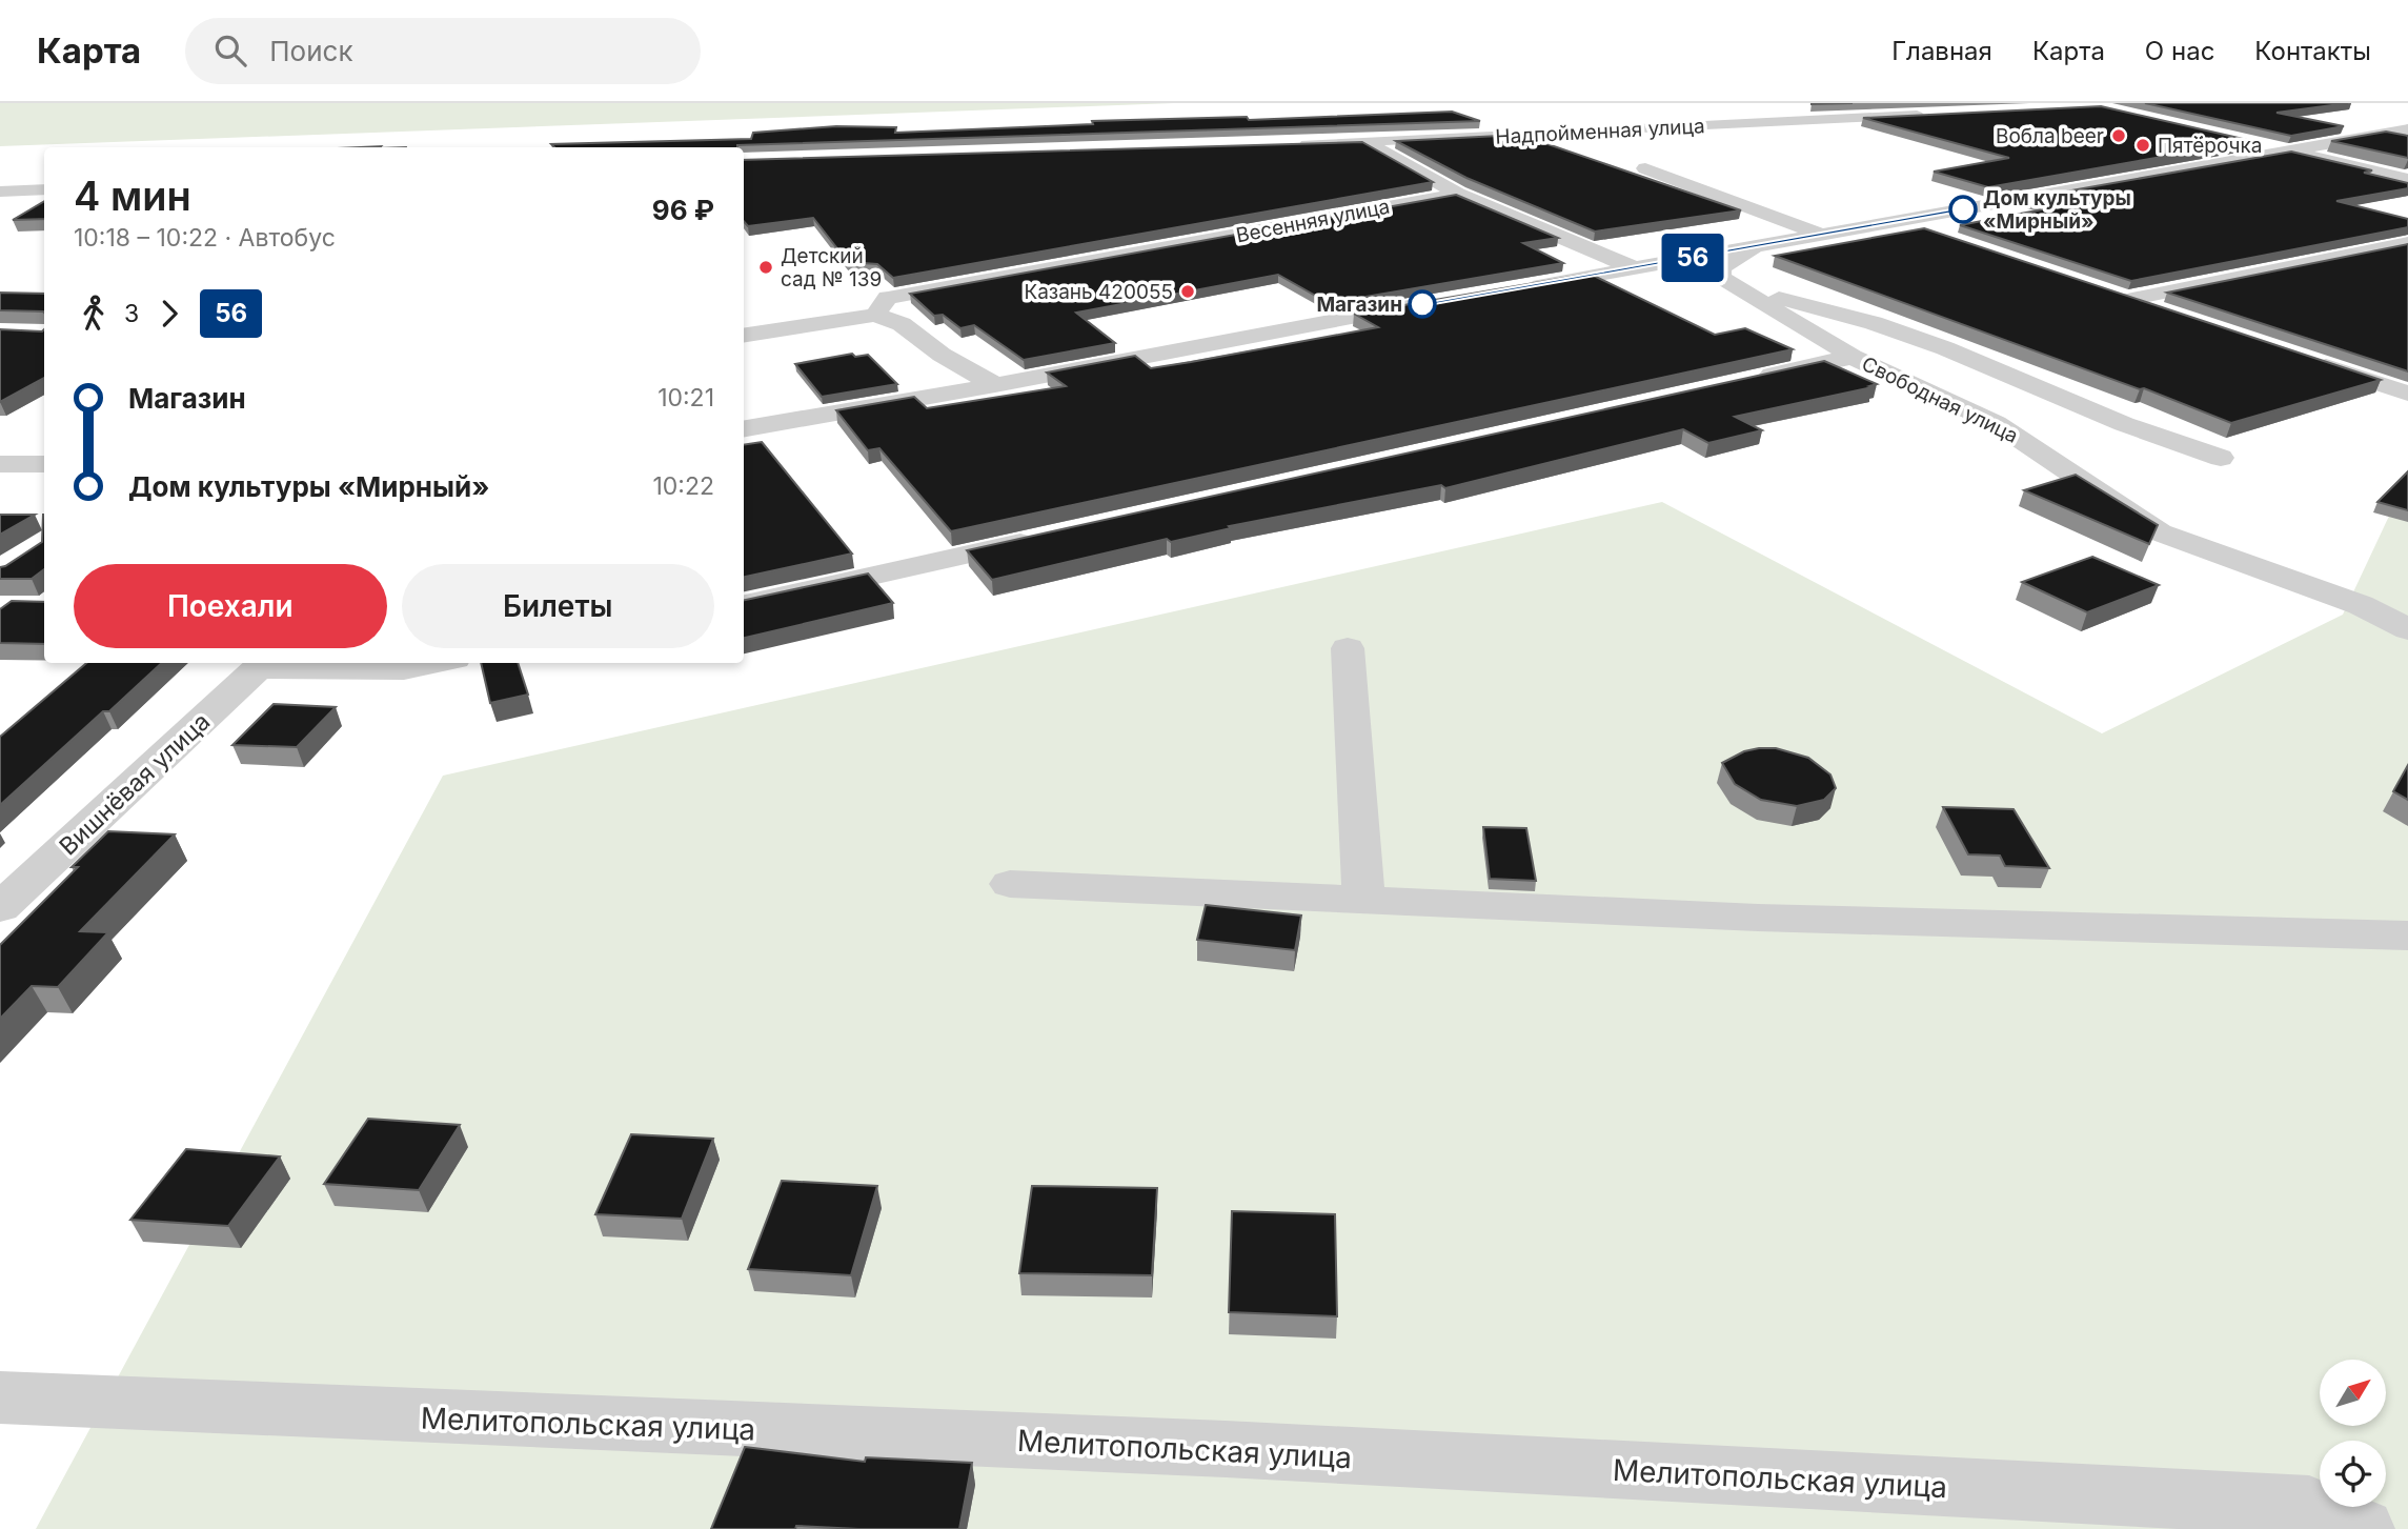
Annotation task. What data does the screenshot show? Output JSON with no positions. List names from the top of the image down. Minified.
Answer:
{"streets":{"street":["Надпойменная улица","Весенняя улица","Свободная улица","Вишнёвая улица","Мелитопольская улица"]},"places":["Вобла beer","Пятёрочка","Дом культуры «Мирный»","Детский сад № 139","Казань 420055","Магазин"],"lines":["bus line 56"],"north":"top right","page":{"header":"Карта","search":"Поиск","nav":["Главная","Карта","О нас","Контакты"],"on_map":"56","heading":["4 мин","10:18 – 10:22 · Автобус","96 ₽"],"legs":["3","56"],"list":[{"name":"Магазин","value":"10:21"},{"name":"Дом культуры «Мирный»","value":"10:22"}],"buttons":["Поехали","Билеты"]}}
